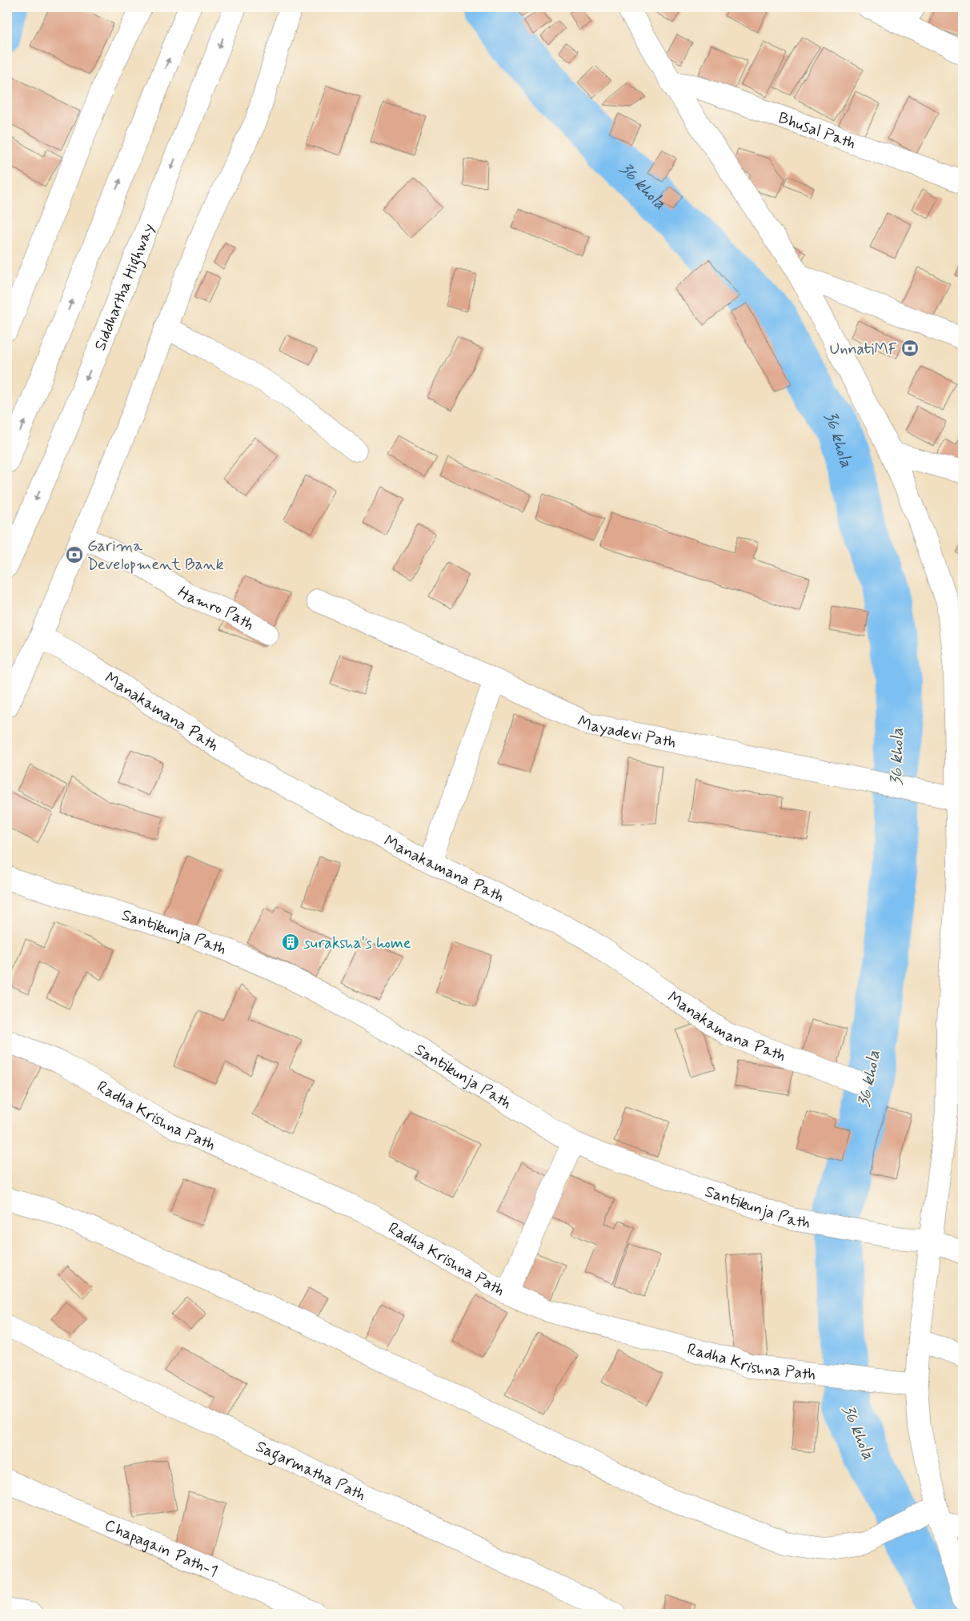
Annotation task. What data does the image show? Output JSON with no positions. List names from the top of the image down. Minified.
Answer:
{"streets":{"main road":["Bhusal Path","Siddhartha Highway","Hamro Path","Manakamana Path","Mayadevi Path","Santikunja Path","Radha Krishna Path","Sagarmatha Path","Chapagain Path-1"]},"water":["36 khola"],"places":{"bank":["UnnatiMF","Garima Development Bank"],"building":["suraksha's home"]}}
